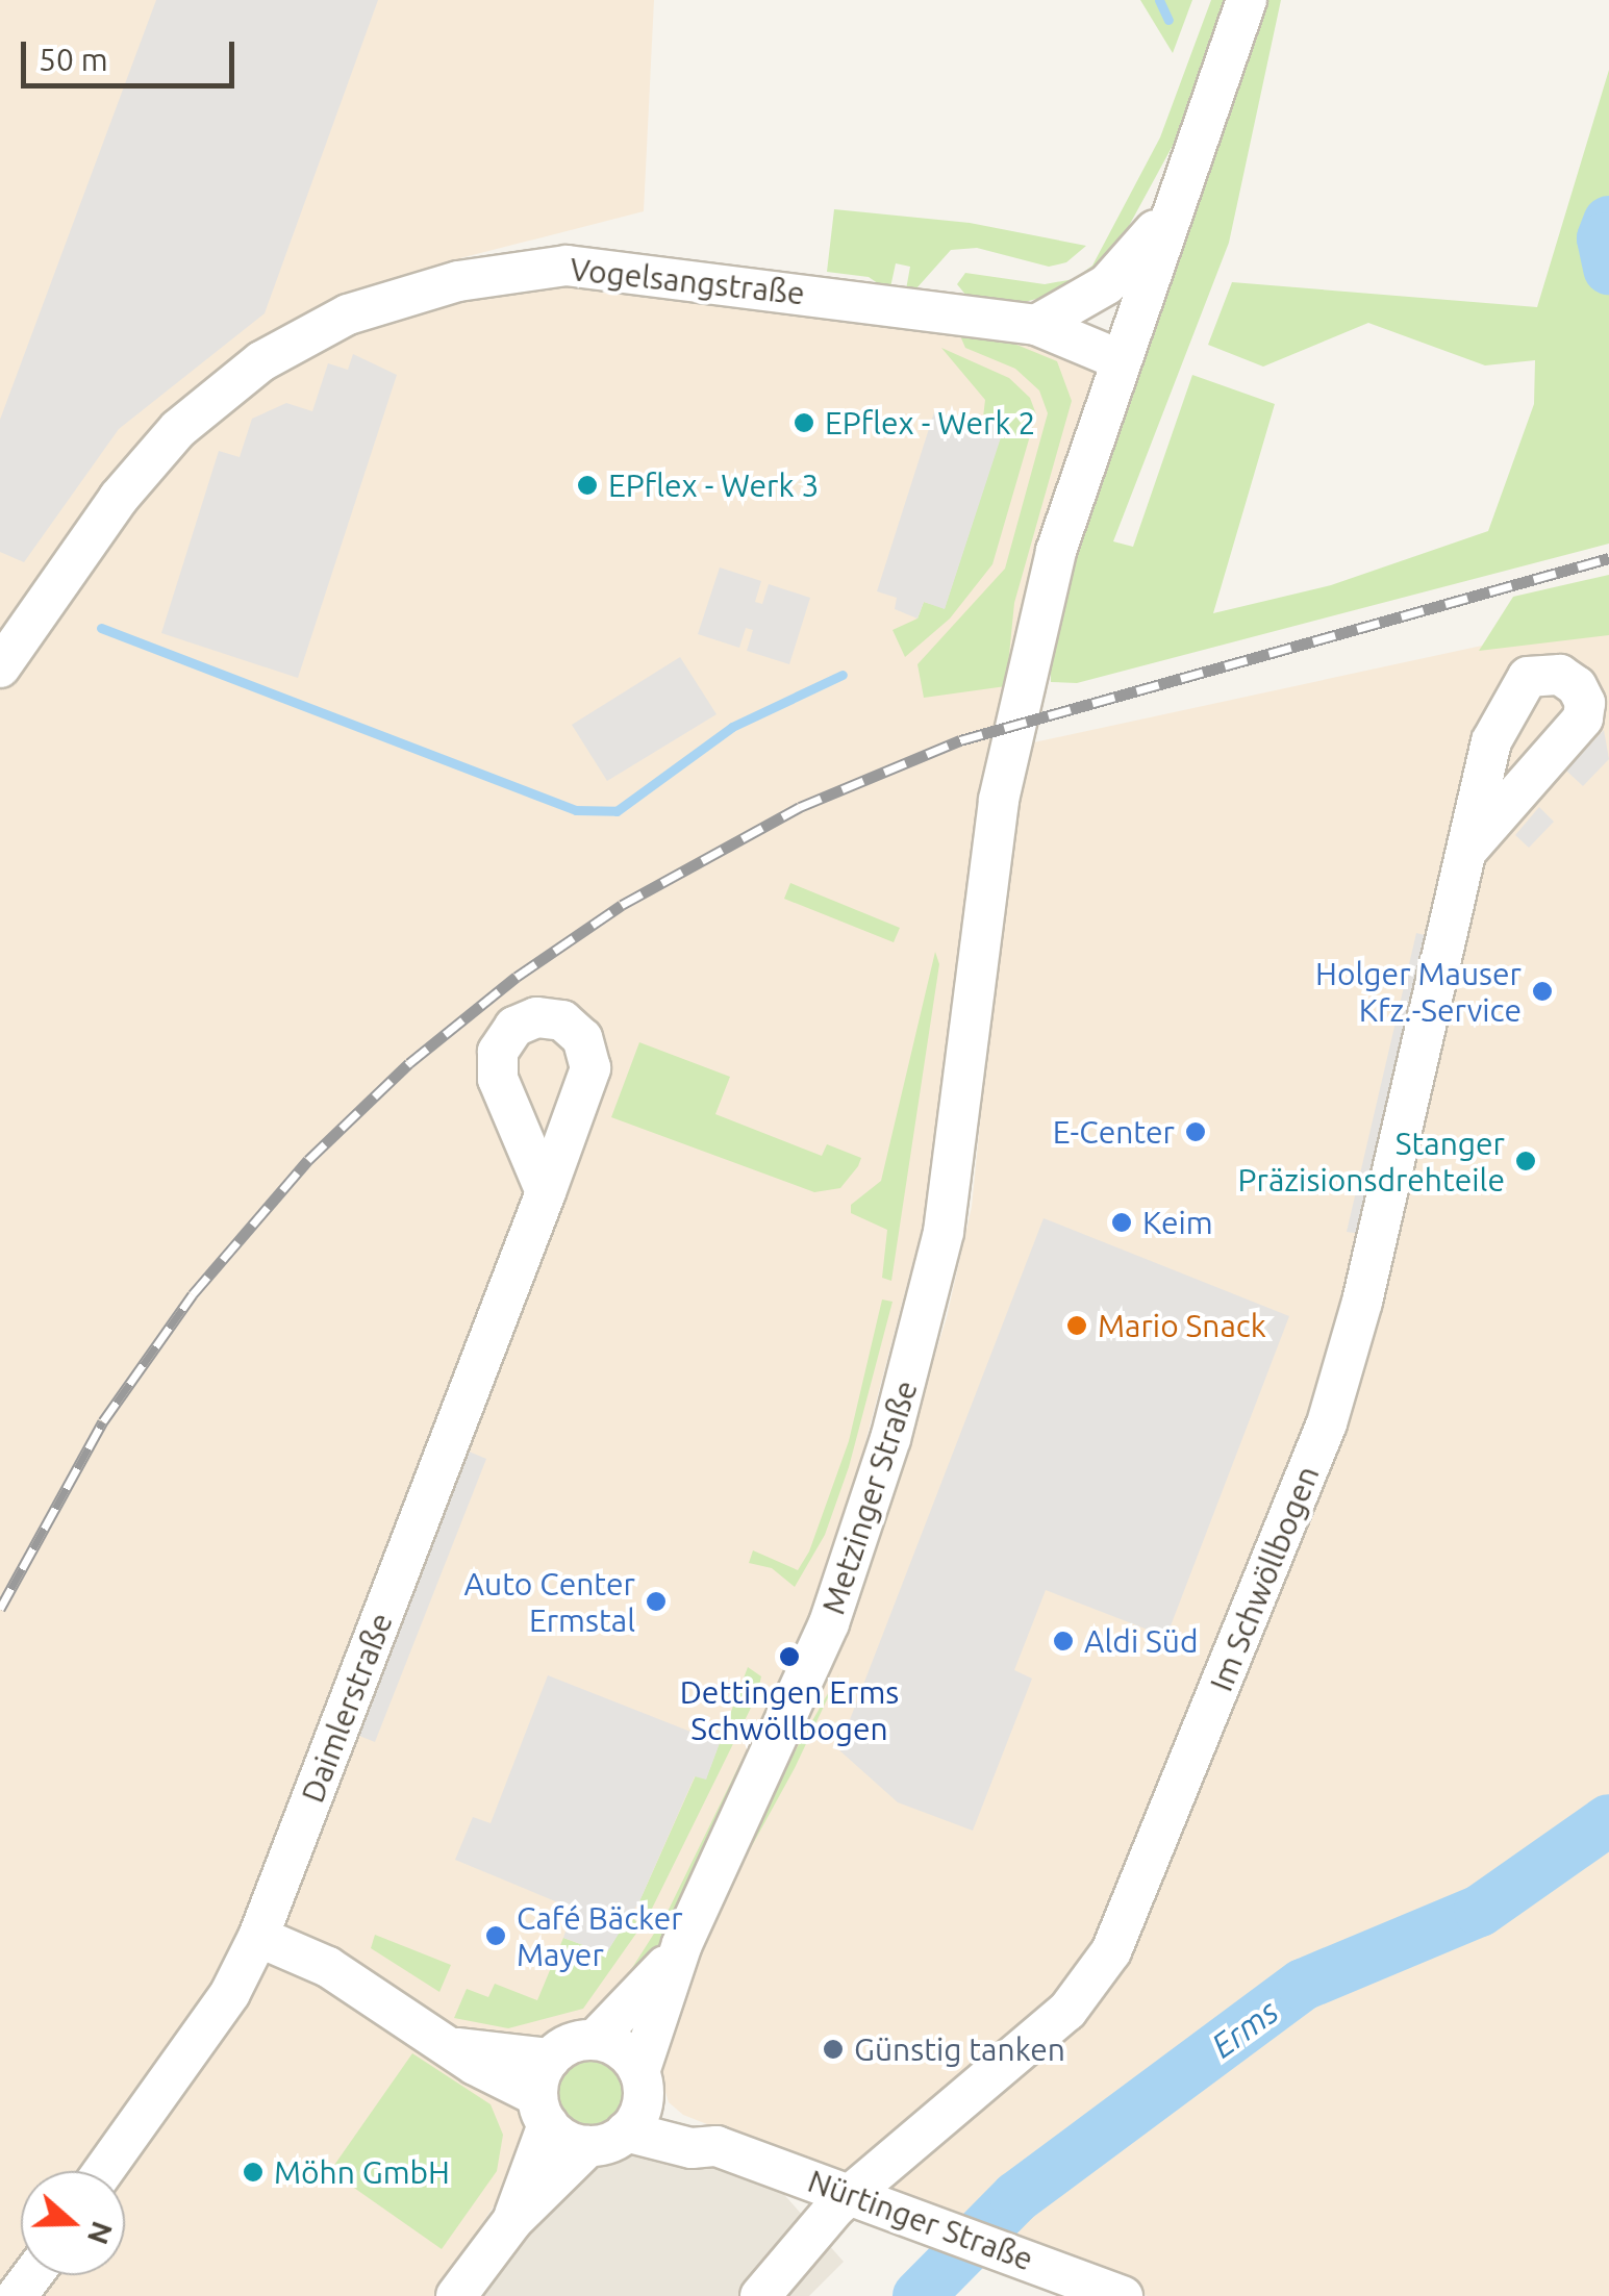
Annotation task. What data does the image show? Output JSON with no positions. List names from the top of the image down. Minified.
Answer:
{"streets":{"street":["Vogelsangstraße","Metzinger Straße","Im Schwöllbogen","Daimlerstraße","Nürtinger Straße"]},"crossings":[["Vogelsangstraße","Metzinger Straße"],["Metzinger Straße","Nürtinger Straße"],["Im Schwöllbogen","Nürtinger Straße"]],"water":["Erms"],"places":["EPflex - Werk 2","EPflex - Werk 3","Holger Mauser Kfz.-Service","E-Center","Stanger Präzisionsdrehteile","Keim","Mario Snack","Auto Center Ermstal","Aldi Süd","Dettingen Erms Schwöllbogen","Café Bäcker Mayer","Günstig tanken","Möhn GmbH"],"scale_bar":"50 m","north":"right"}
